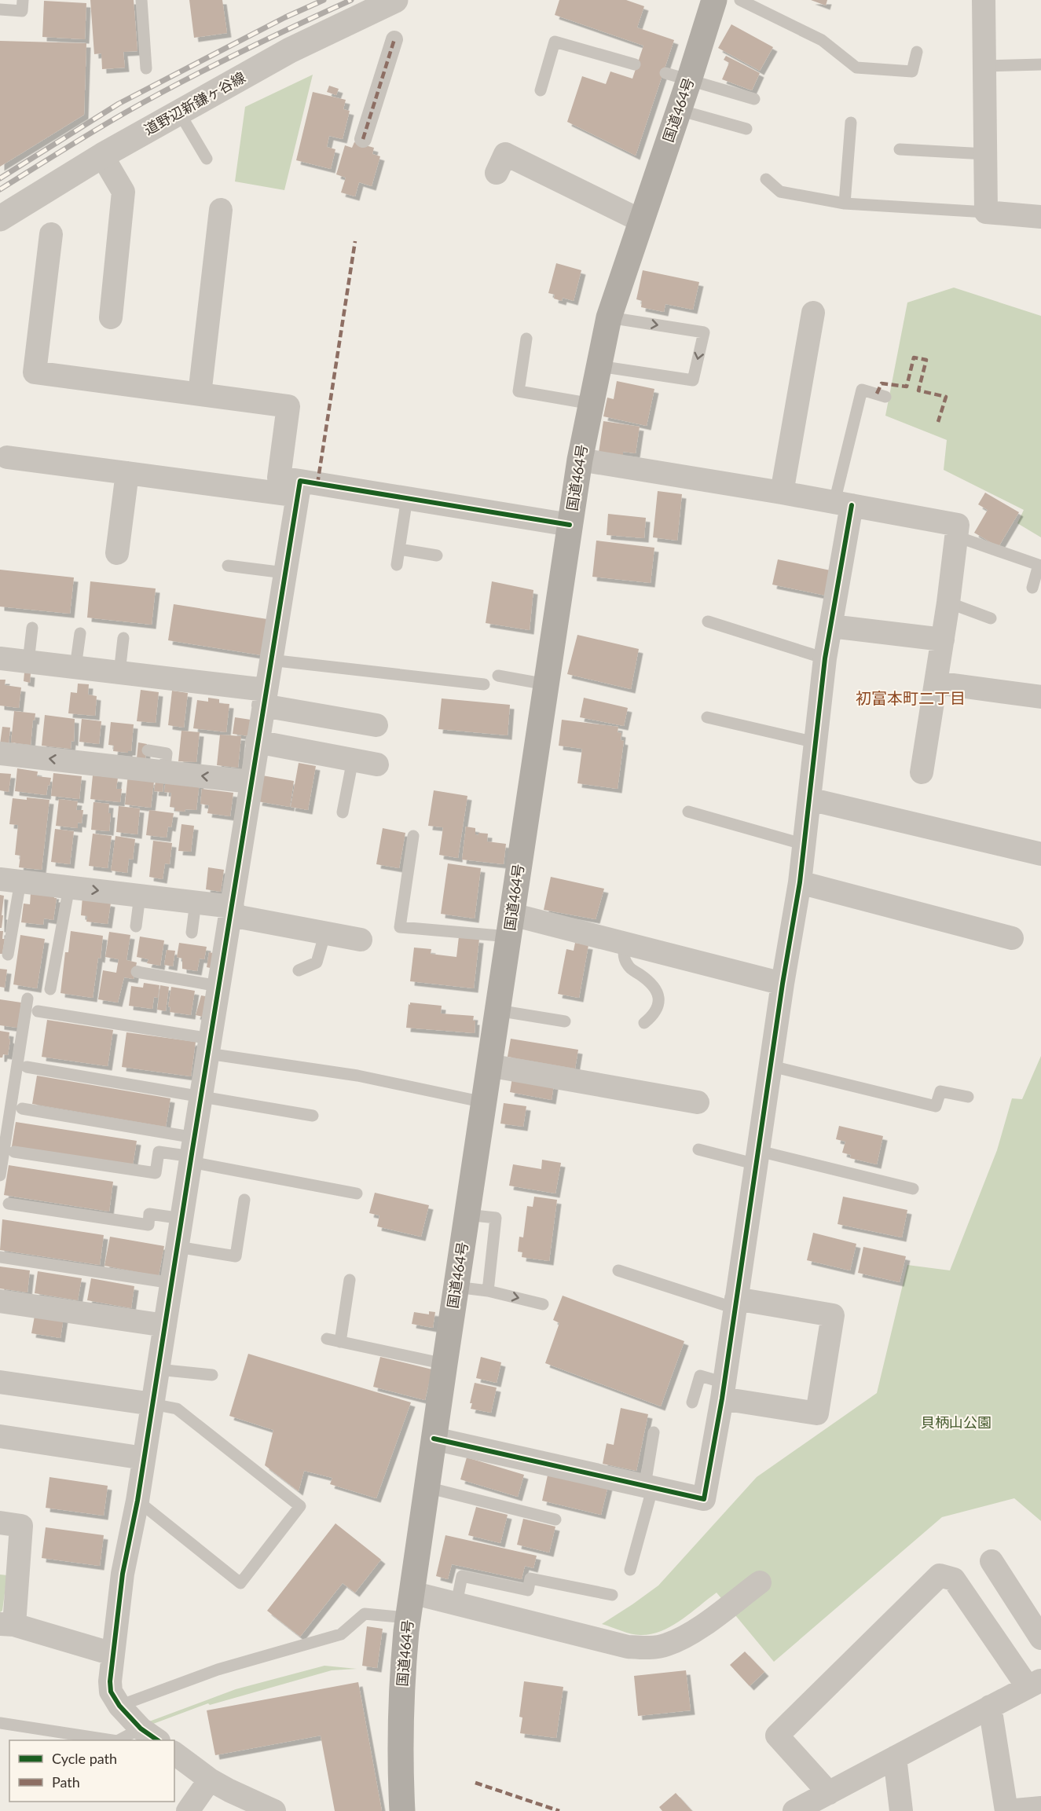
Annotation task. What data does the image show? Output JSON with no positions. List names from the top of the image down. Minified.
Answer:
{"streets":{"highway":["国道464号"],"street":["道野辺新鎌ヶ谷線"]},"districts":["初富本町二丁目"],"parks":["貝柄山公園"],"legend":["Cycle path","Path"]}
